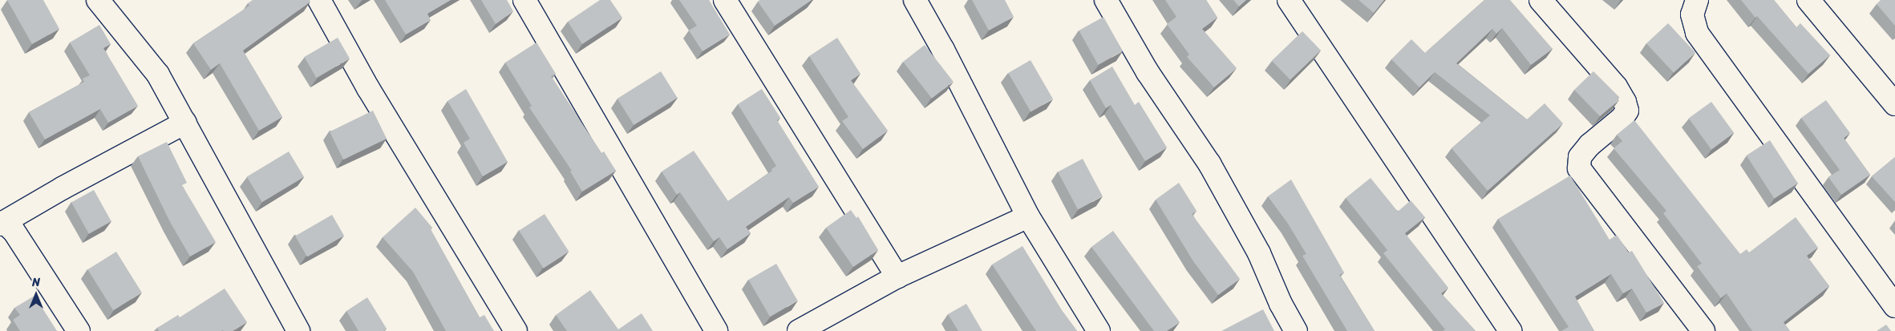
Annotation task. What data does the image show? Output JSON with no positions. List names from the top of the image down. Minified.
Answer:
{"north":"top"}
